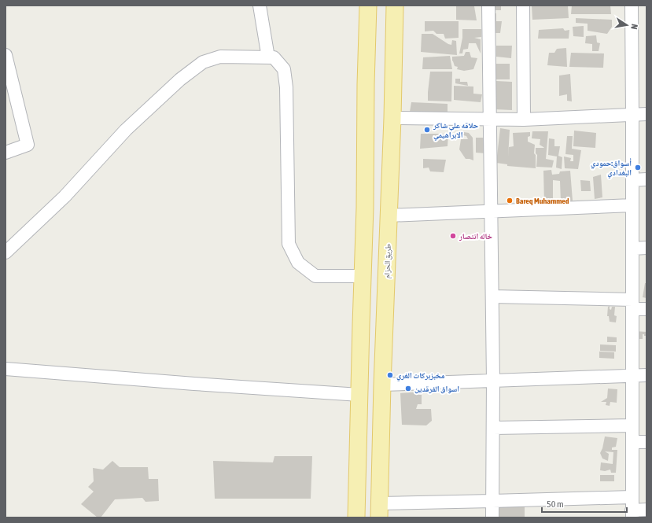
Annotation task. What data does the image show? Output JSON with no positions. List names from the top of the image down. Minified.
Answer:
{"streets":{"main road":["طريق الحزام"]},"places":["حلاقه علي شاكر الابراهيمي","أسواق:حمودي البغدادي","Bareq Muhammed","خاله انتصار","مخبزبركات الغري","اسواق الفرقدين"],"scale_bar":"50 m","north":"right"}
